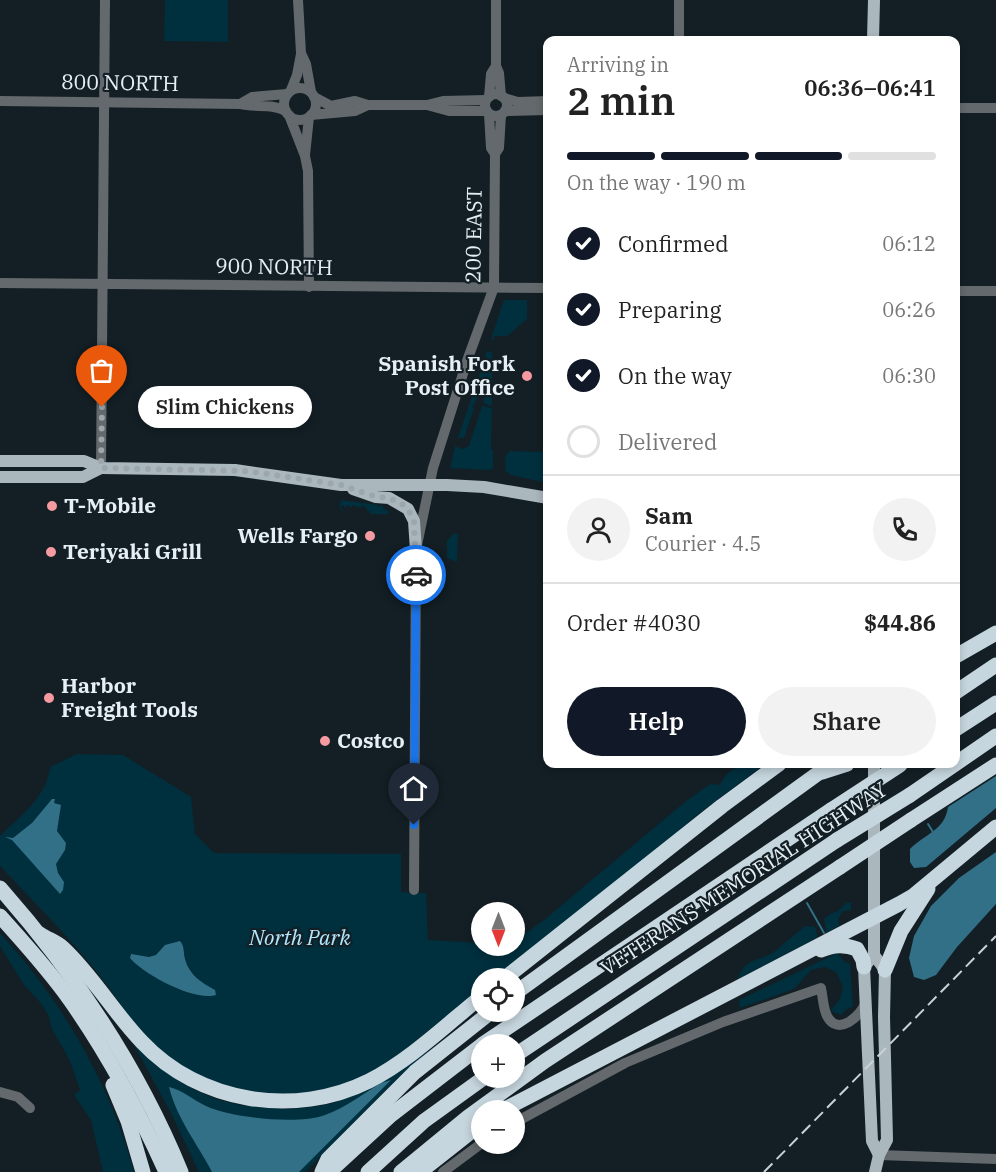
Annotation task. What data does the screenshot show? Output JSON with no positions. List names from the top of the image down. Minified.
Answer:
{"streets":{"highway":["VETERANS MEMORIAL HIGHWAY"],"street":["800 NORTH","200 EAST","900 NORTH"]},"crossings":[["200 EAST","900 NORTH"]],"parks":["North Park"],"places":["Spanish Fork Post Office","Slim Chickens","T-Mobile","Wells Fargo","Teriyaki Grill","Harbor Freight Tools","Costco"],"north":"bottom","page":{"heading":["2 min","Arriving in","06:36–06:41"],"panel":["Sam","Courier · 4.5","Order #4030","$44.86"],"bar":"On the way · 190 m","list":[["Confirmed","06:12"],["Preparing","06:26"],["On the way","06:30"],"Delivered"],"bubble":"Slim Chickens","buttons":["Help","Share"],"map_buttons":["+","−"]}}
